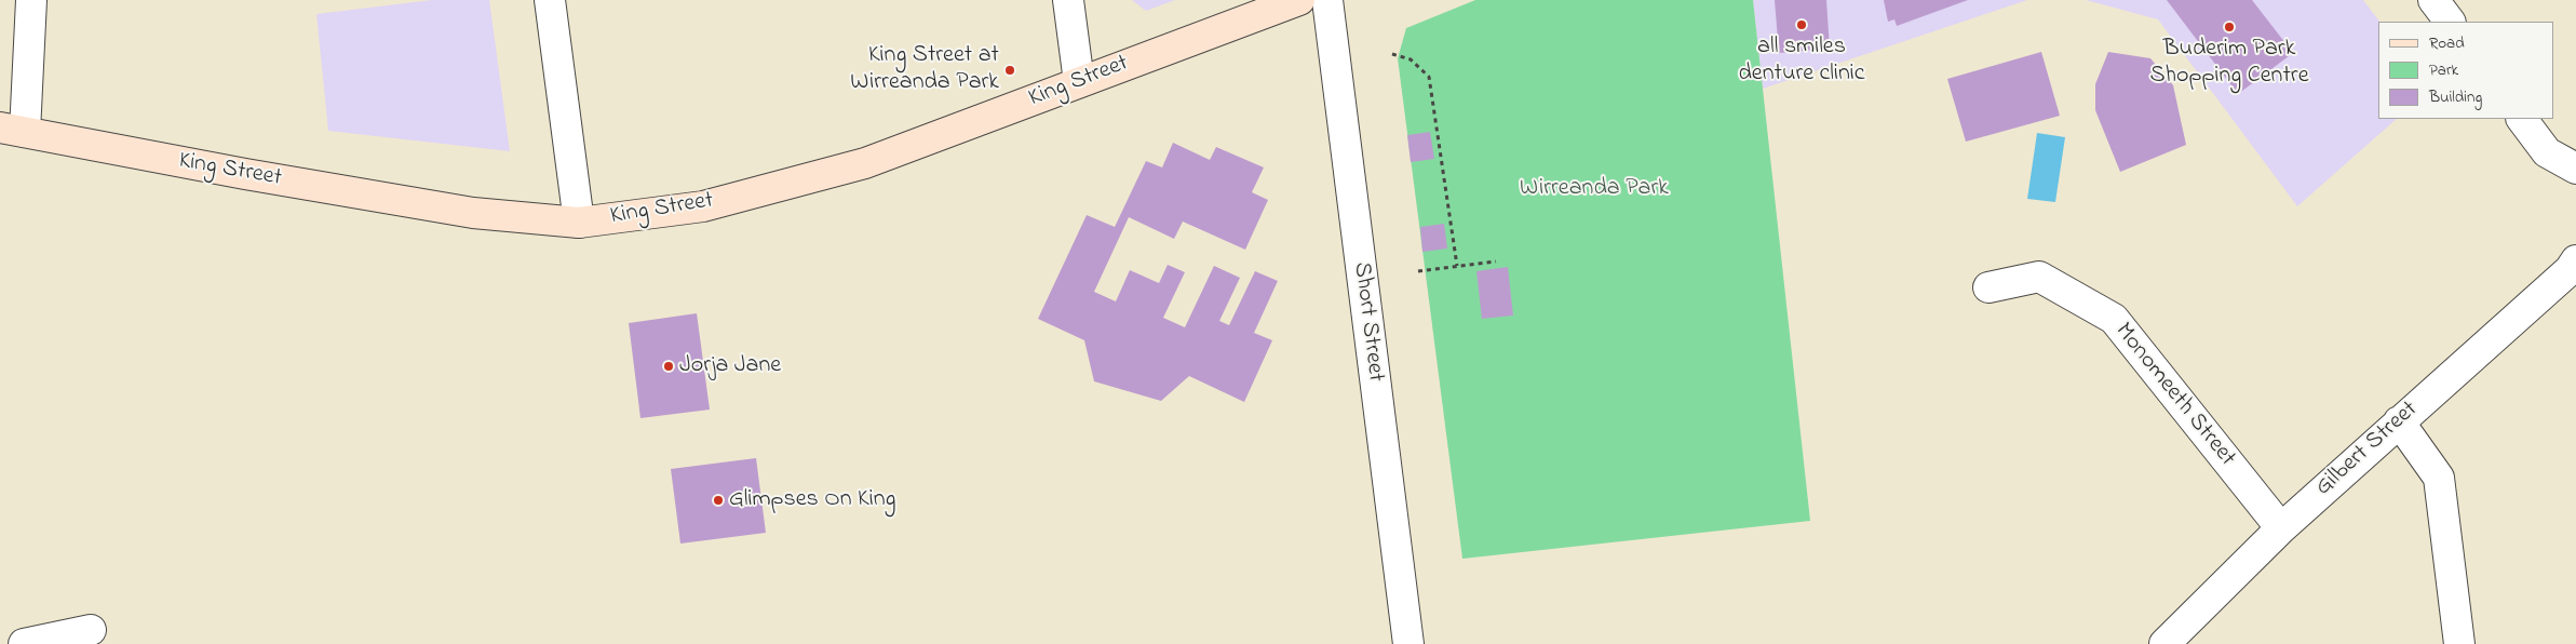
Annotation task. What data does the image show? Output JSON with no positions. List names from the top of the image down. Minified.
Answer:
{"streets":{"main road":["King Street"],"street":["Short Street","Monomeeth Street","Gilbert Street"]},"crossings":[["Monomeeth Street","Gilbert Street"]],"parks":["Wirreanda Park"],"places":["all smiles denture clinic","Buderim Park Shopping Centre","King Street at Wirreanda Park","Jorja Jane","Glimpses On King"],"legend":["Road","Park","Building"]}
